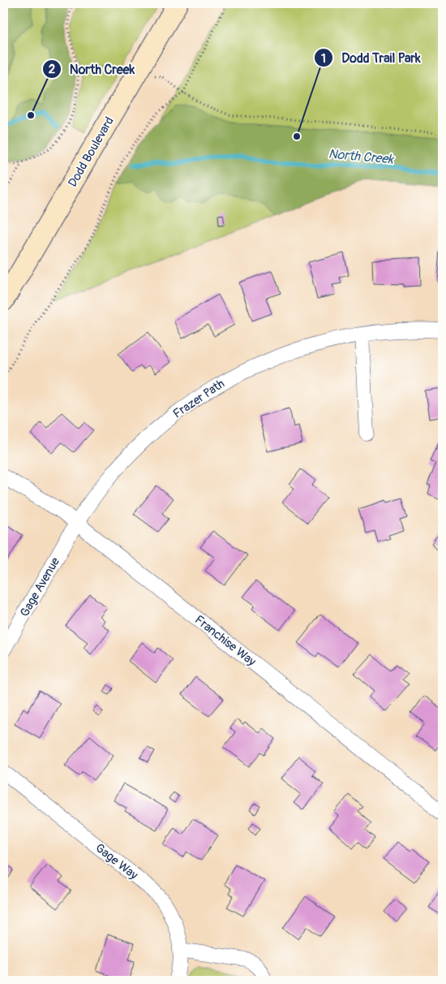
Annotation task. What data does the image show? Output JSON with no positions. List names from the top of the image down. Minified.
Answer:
{"streets":{"street":["Dodd Boulevard","Frazer Path","Gage Avenue","Franchise Way","Gage Way"]},"crossings":[["Frazer Path","Gage Avenue"],["Frazer Path","Franchise Way"],["Gage Avenue","Franchise Way"]],"water":["North Creek"],"places":["North Creek","Dodd Trail Park"]}
